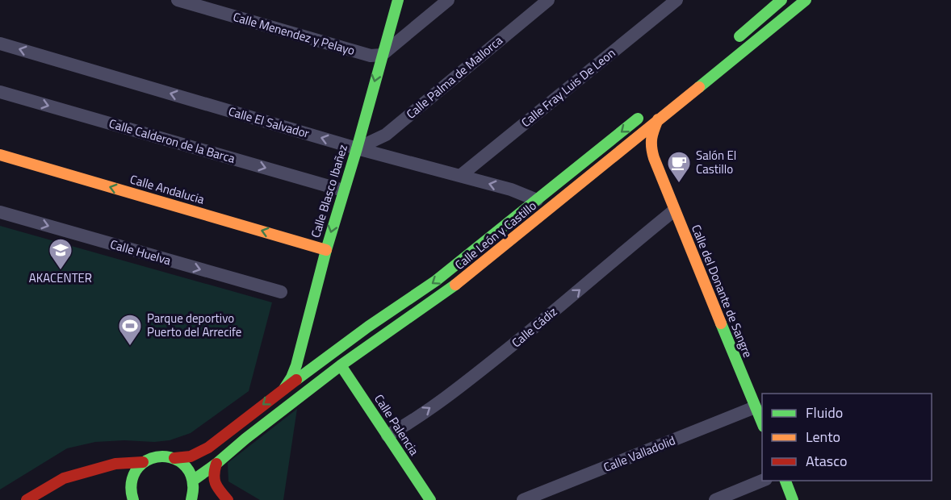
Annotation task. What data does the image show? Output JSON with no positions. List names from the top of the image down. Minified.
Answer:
{"streets":{"main road":["Calle Andalucia","Calle Blasco Ibañez","Calle León y Castillo","Calle del Donante de Sangre","Calle Palencia"],"street":["Calle Menendez y Pelayo","Calle Palma de Mallorca","Calle Fray Luis De Leon","Calle El Salvador","Calle Calderon de la Barca","Calle Huelva","Calle Cádiz","Calle Valladolid"]},"crossings":[["Calle Menendez y Pelayo","Calle Blasco Ibañez"],["Calle Palma de Mallorca","Calle El Salvador"],["Calle Palma de Mallorca","Calle Blasco Ibañez"],["Calle Fray Luis De Leon","Calle El Salvador"],["Calle El Salvador","Calle Blasco Ibañez"],["Calle El Salvador","Calle León y Castillo"],["Calle Calderon de la Barca","Calle Blasco Ibañez"],["Calle Andalucia","Calle Blasco Ibañez"],["Calle Blasco Ibañez","Calle León y Castillo"],["Calle León y Castillo","Calle del Donante de Sangre"],["Calle León y Castillo","Calle Palencia"],["Calle del Donante de Sangre","Calle Cádiz"],["Calle del Donante de Sangre","Calle Valladolid"],["Calle Cádiz","Calle Palencia"]],"one_way":["Calle El Salvador","Calle Calderon de la Barca","Calle Andalucia","Calle Blasco Ibañez","Calle Huelva","Calle Cádiz"],"places":{"cafe":["Salón El Castillo"],"school or university":["AKACENTER"],"sports":["Parque deportivo Puerto del Arrecife"]},"legend":["Fluido","Lento","Atasco"]}
